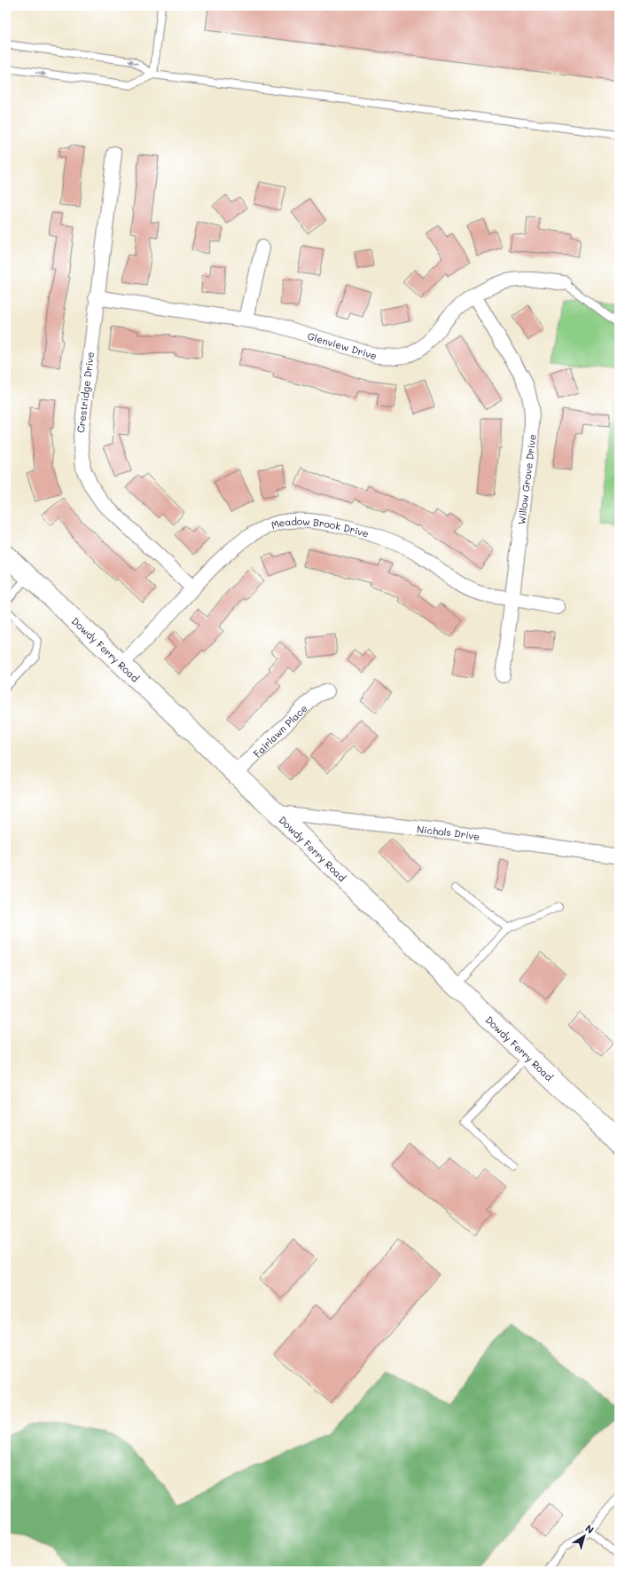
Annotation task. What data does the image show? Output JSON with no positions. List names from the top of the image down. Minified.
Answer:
{"streets":{"street":["Glenview Drive","Crestridge Drive","Willow Grove Drive","Meadow Brook Drive","Dowdy Ferry Road","Fairlawn Place","Nichols Drive"]},"crossings":[["Glenview Drive","Crestridge Drive"],["Glenview Drive","Willow Grove Drive"],["Crestridge Drive","Meadow Brook Drive"],["Willow Grove Drive","Meadow Brook Drive"],["Meadow Brook Drive","Dowdy Ferry Road"],["Dowdy Ferry Road","Fairlawn Place"],["Dowdy Ferry Road","Nichols Drive"]],"north":"top right"}
